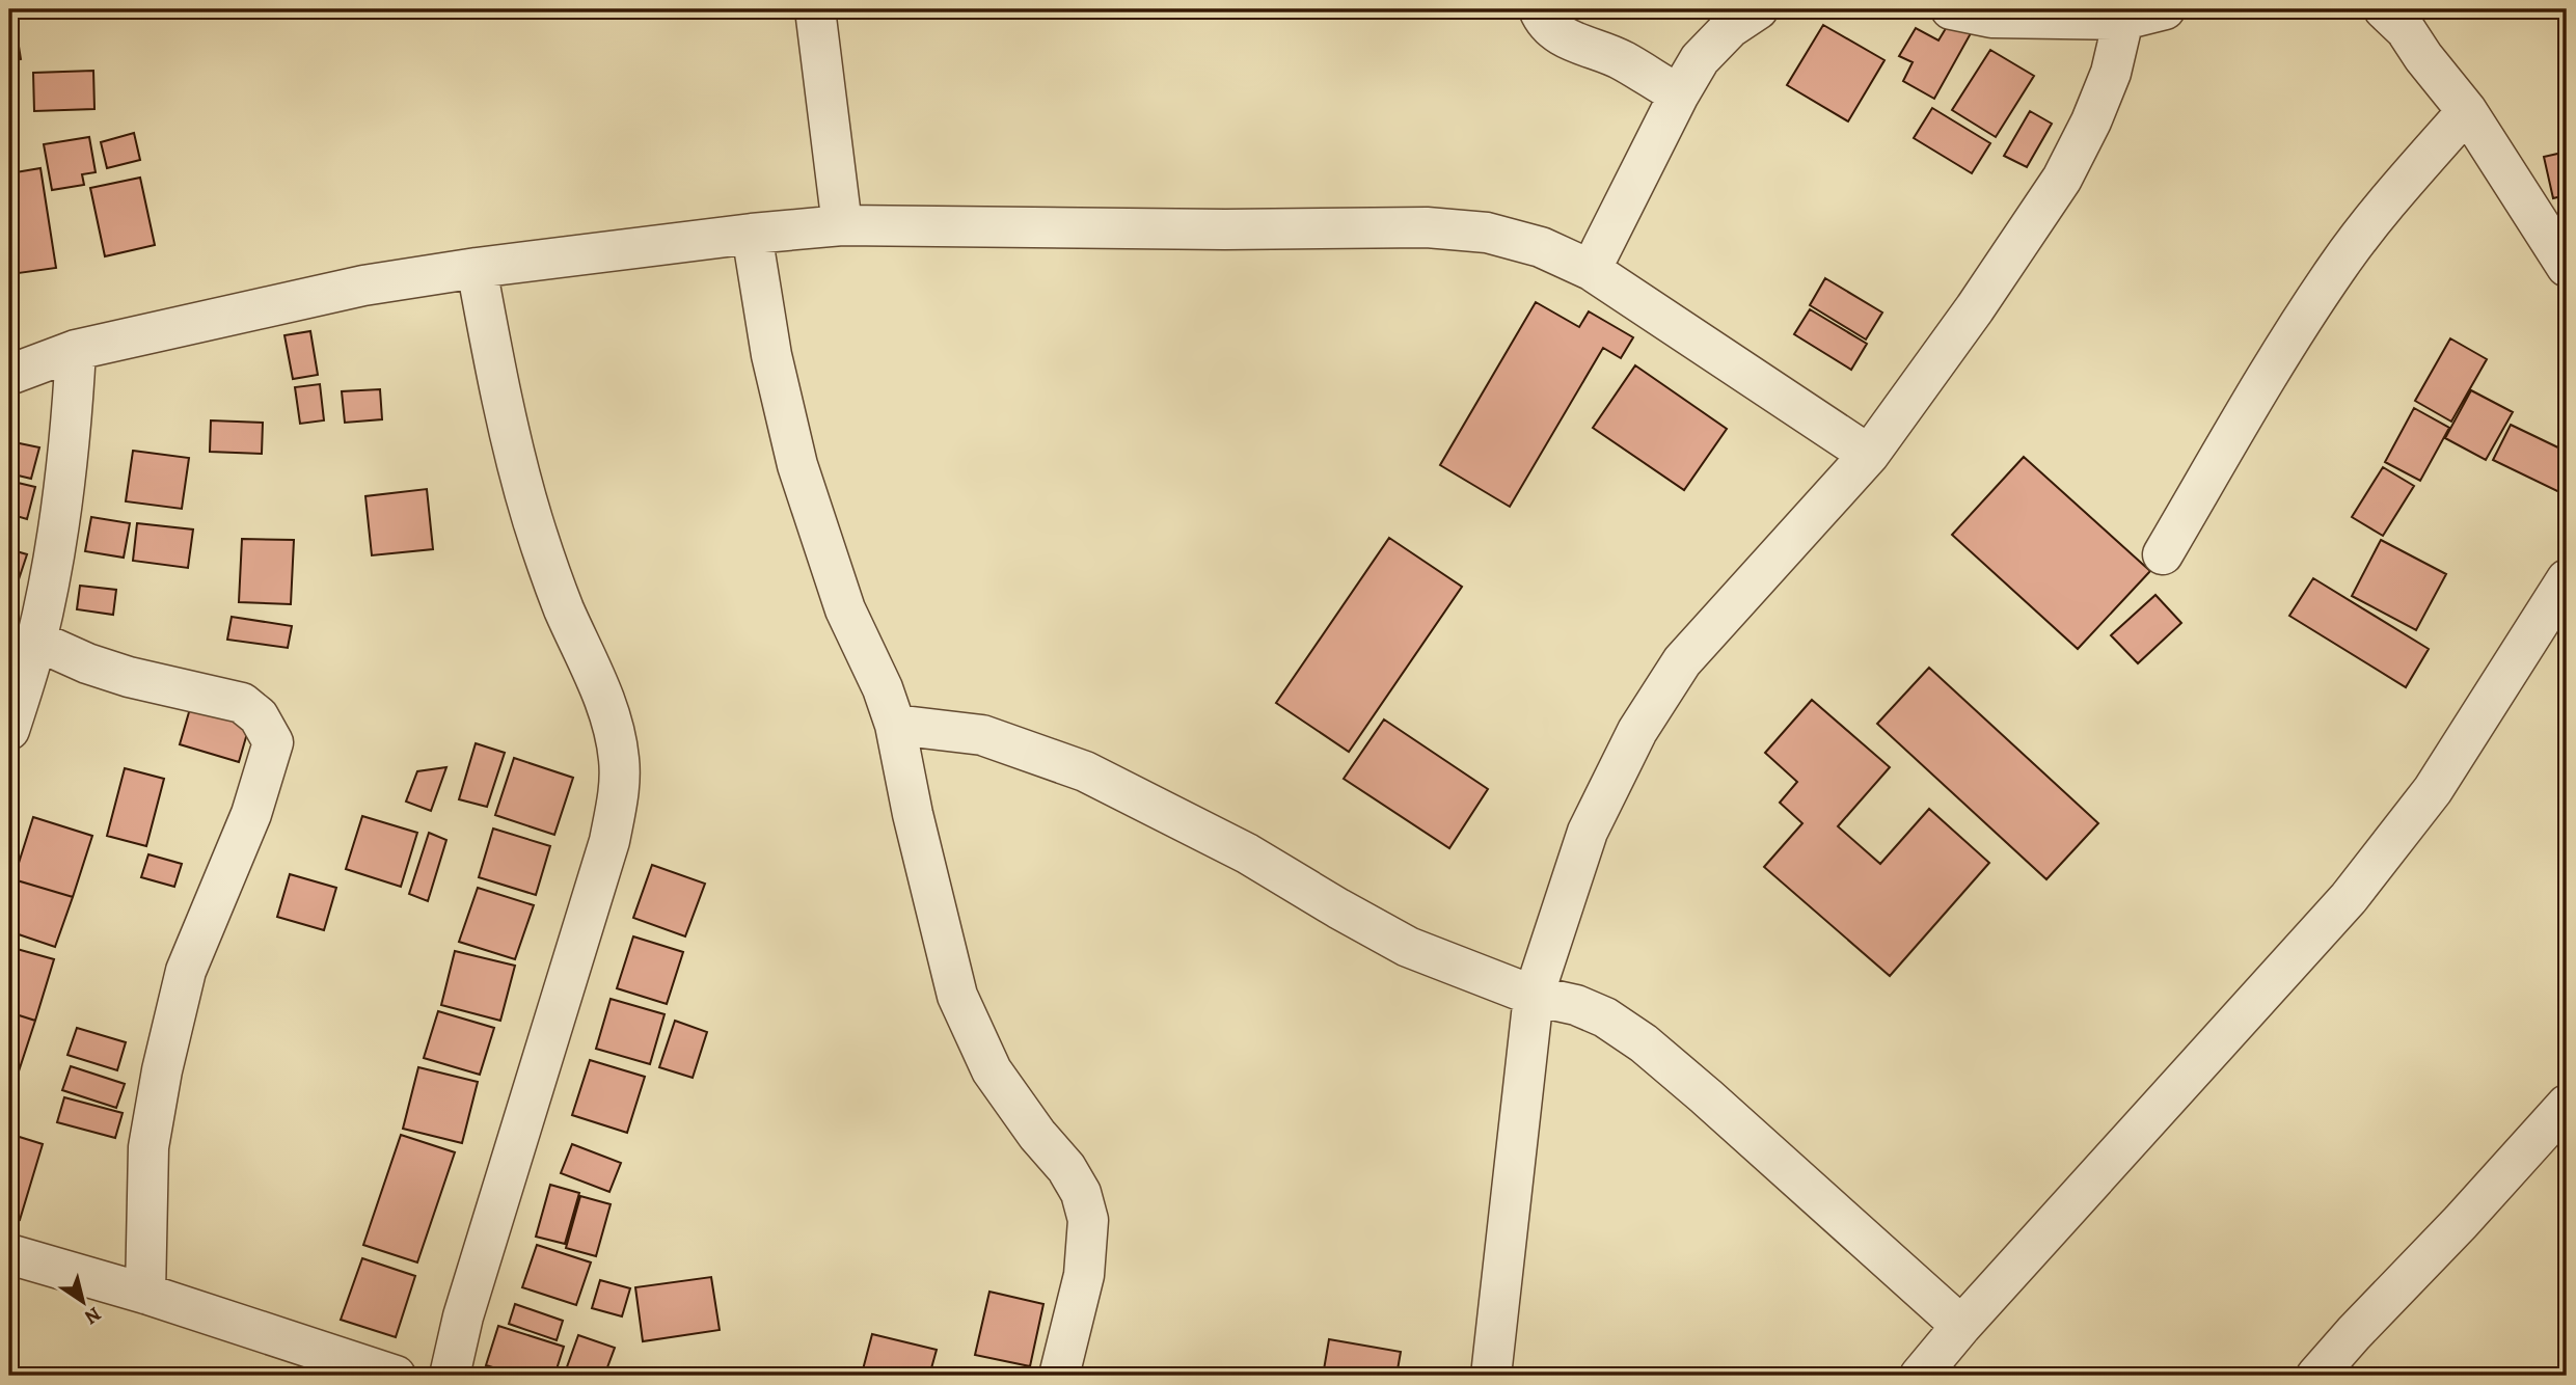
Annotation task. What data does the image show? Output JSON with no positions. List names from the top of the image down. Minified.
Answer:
{"north":"bottom right"}
